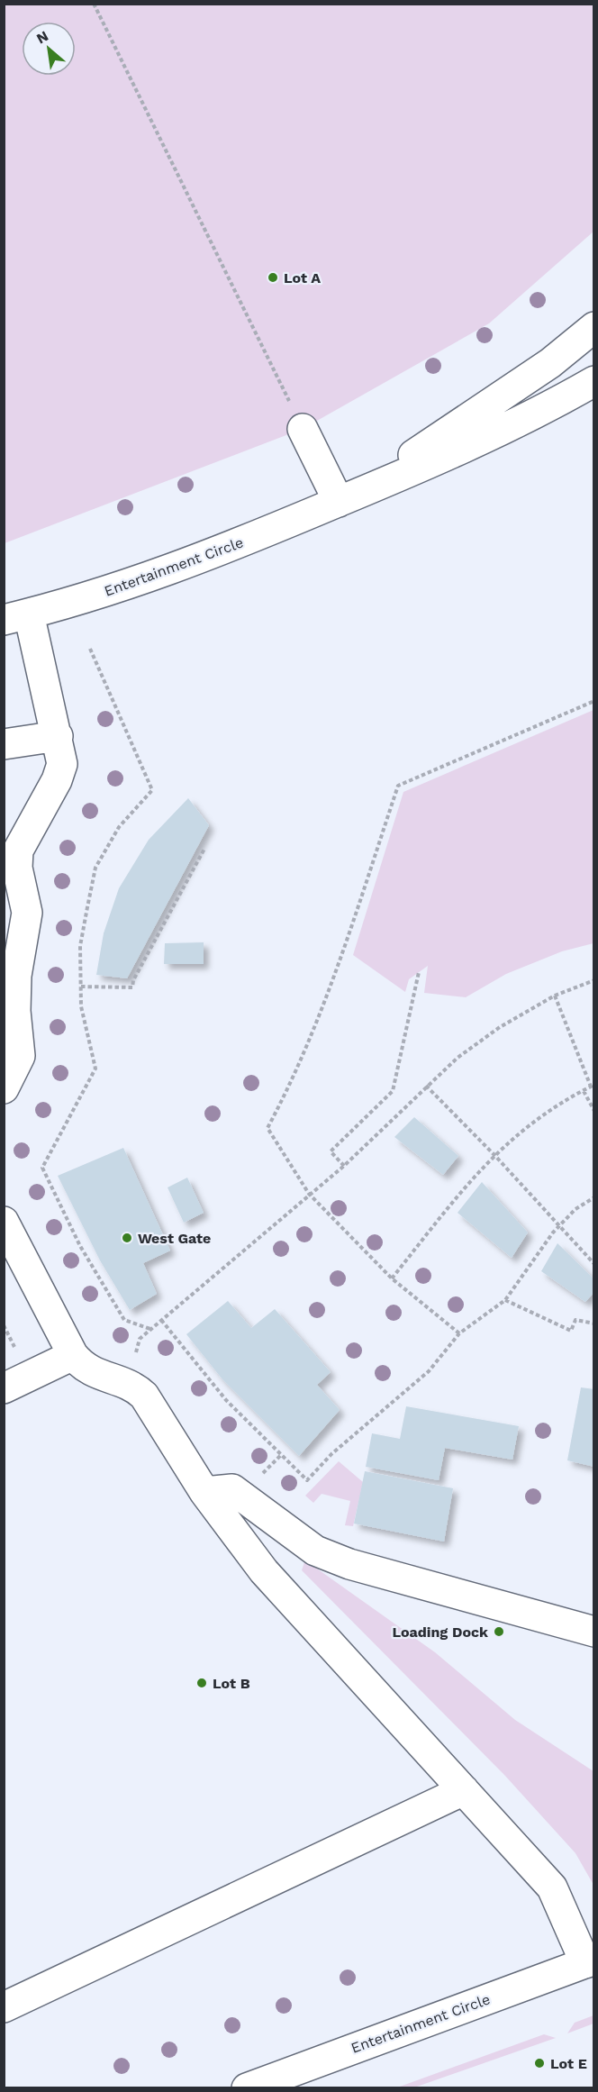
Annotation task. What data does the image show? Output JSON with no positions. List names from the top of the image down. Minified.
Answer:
{"streets":{"street":["Entertainment Circle"]},"places":["Lot A","West Gate","Loading Dock","Lot B","Lot E"],"north":"top left"}
